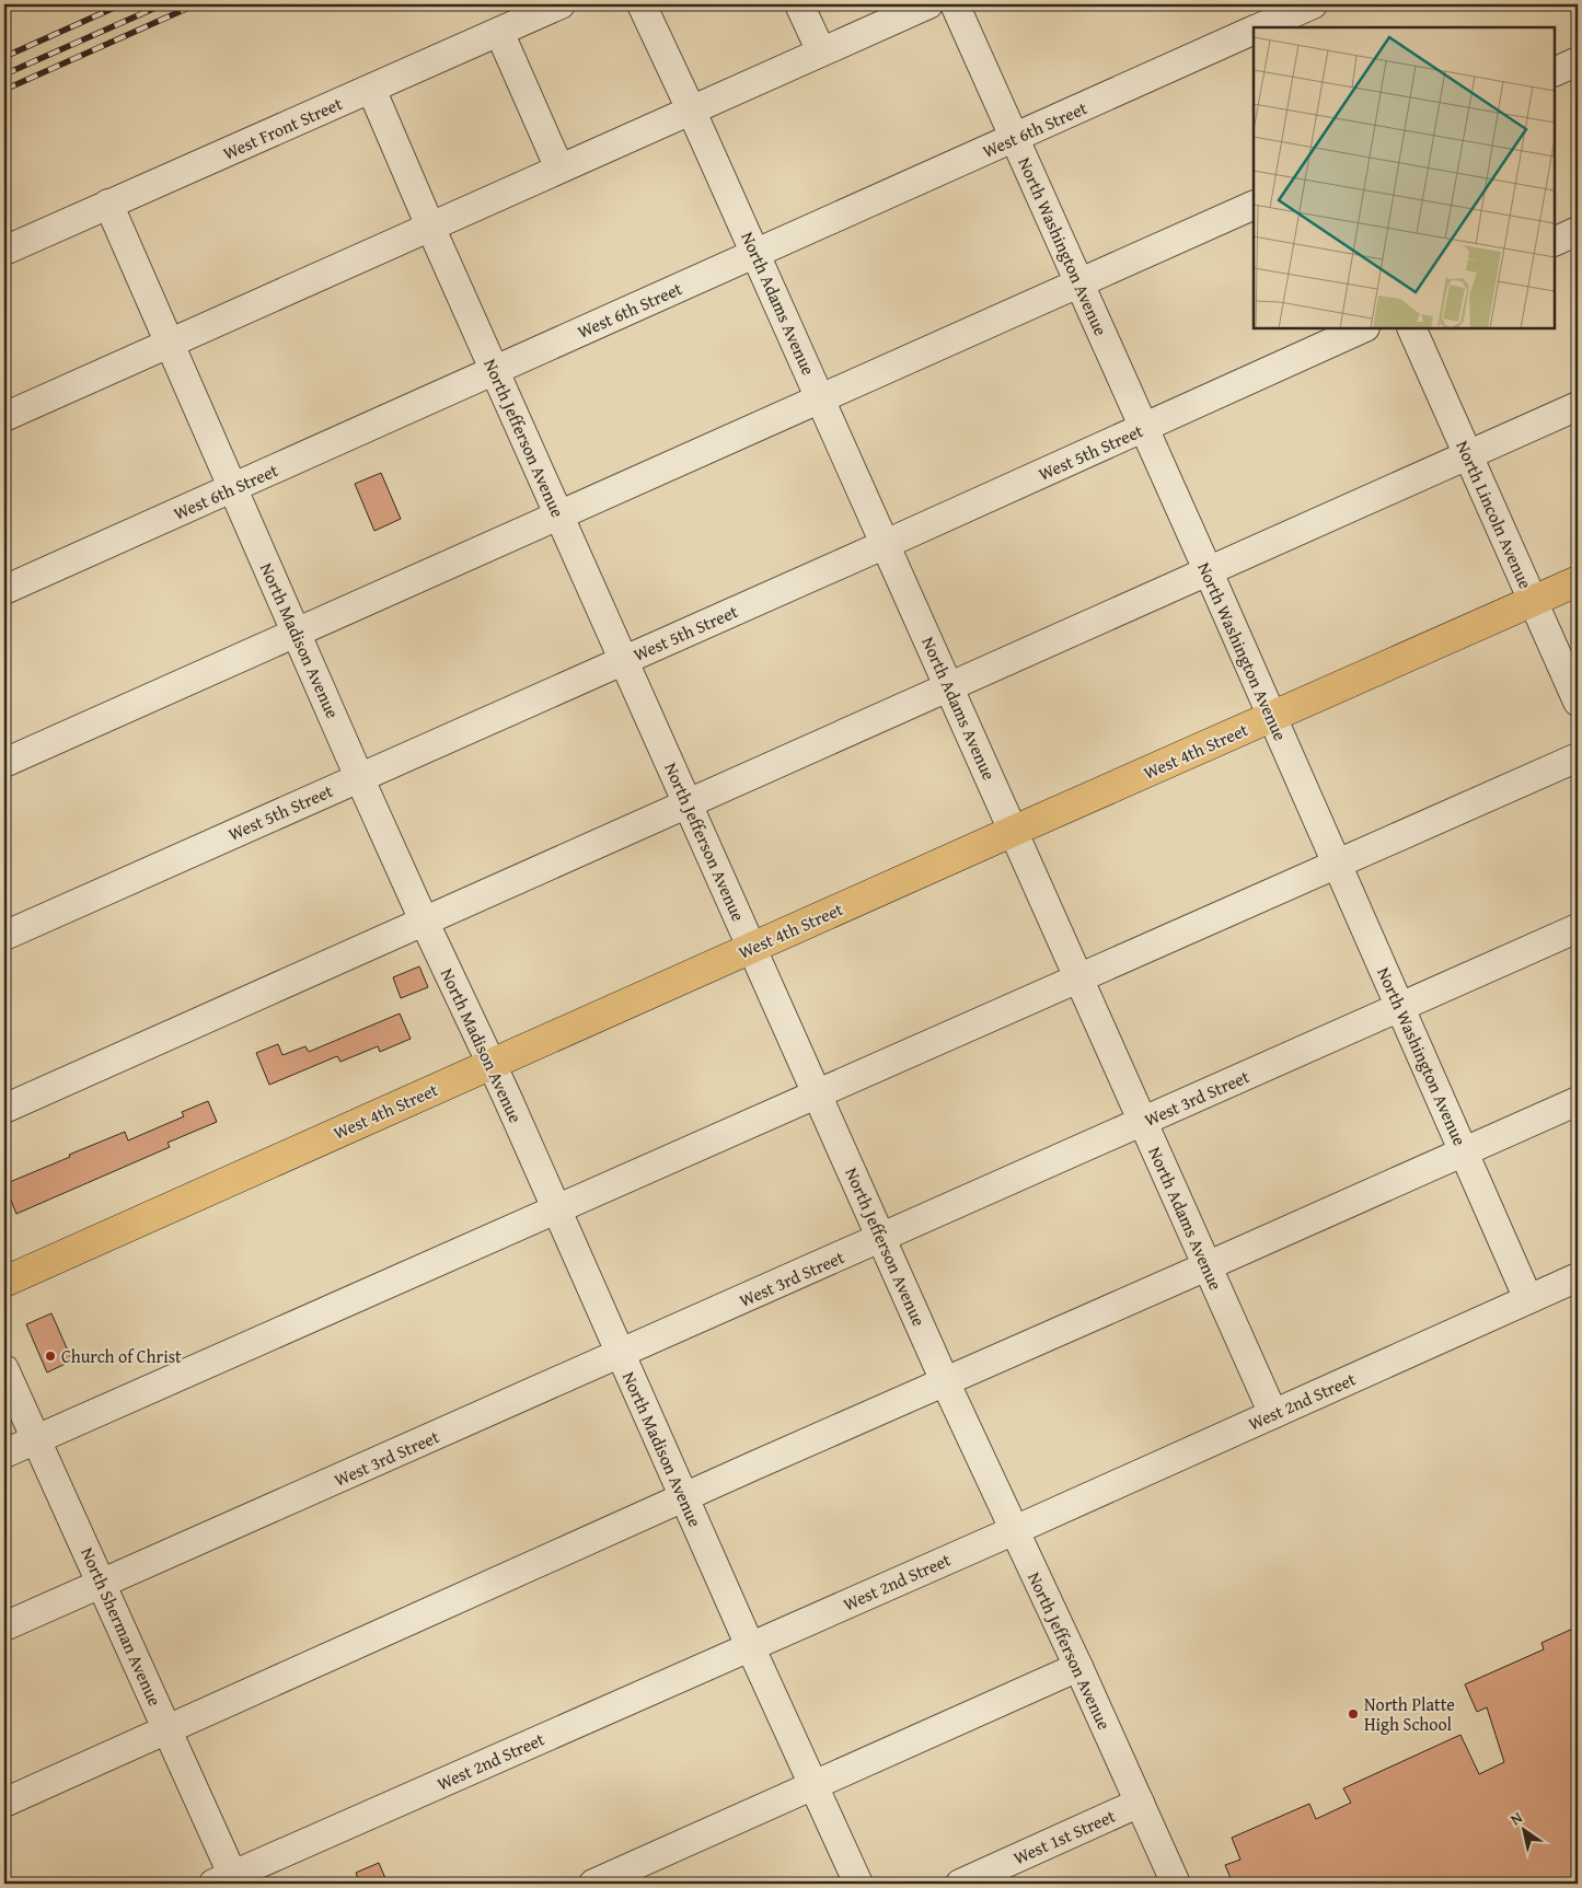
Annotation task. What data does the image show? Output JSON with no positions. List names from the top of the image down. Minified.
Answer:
{"streets":{"main road":["West 4th Street"],"street":["West Front Street","West 6th Street","North Washington Avenue","North Adams Avenue","North Jefferson Avenue","West 5th Street","North Lincoln Avenue","North Madison Avenue","West 3rd Street","West 2nd Street","North Sherman Avenue","West 1st Street"]},"crossings":[["West Front Street","North Jefferson Avenue"],["West Front Street","North Madison Avenue"],["West 6th Street","North Washington Avenue"],["West 6th Street","North Adams Avenue"],["West 6th Street","North Jefferson Avenue"],["West 6th Street","North Madison Avenue"],["North Washington Avenue","West 5th Street"],["North Washington Avenue","West 4th Street"],["North Washington Avenue","West 3rd Street"],["North Washington Avenue","West 2nd Street"],["North Adams Avenue","West 5th Street"],["North Adams Avenue","West 4th Street"],["North Adams Avenue","West 3rd Street"],["North Adams Avenue","West 2nd Street"],["North Jefferson Avenue","West 5th Street"],["North Jefferson Avenue","West 4th Street"],["North Jefferson Avenue","West 3rd Street"],["North Jefferson Avenue","West 2nd Street"],["North Jefferson Avenue","West 1st Street"],["West 5th Street","North Madison Avenue"],["North Lincoln Avenue","West 4th Street"],["North Madison Avenue","West 4th Street"],["North Madison Avenue","West 3rd Street"],["North Madison Avenue","West 2nd Street"],["West 3rd Street","North Sherman Avenue"],["West 2nd Street","North Sherman Avenue"]],"places":["Church of Christ","North Platte High School"],"north":"top left"}
